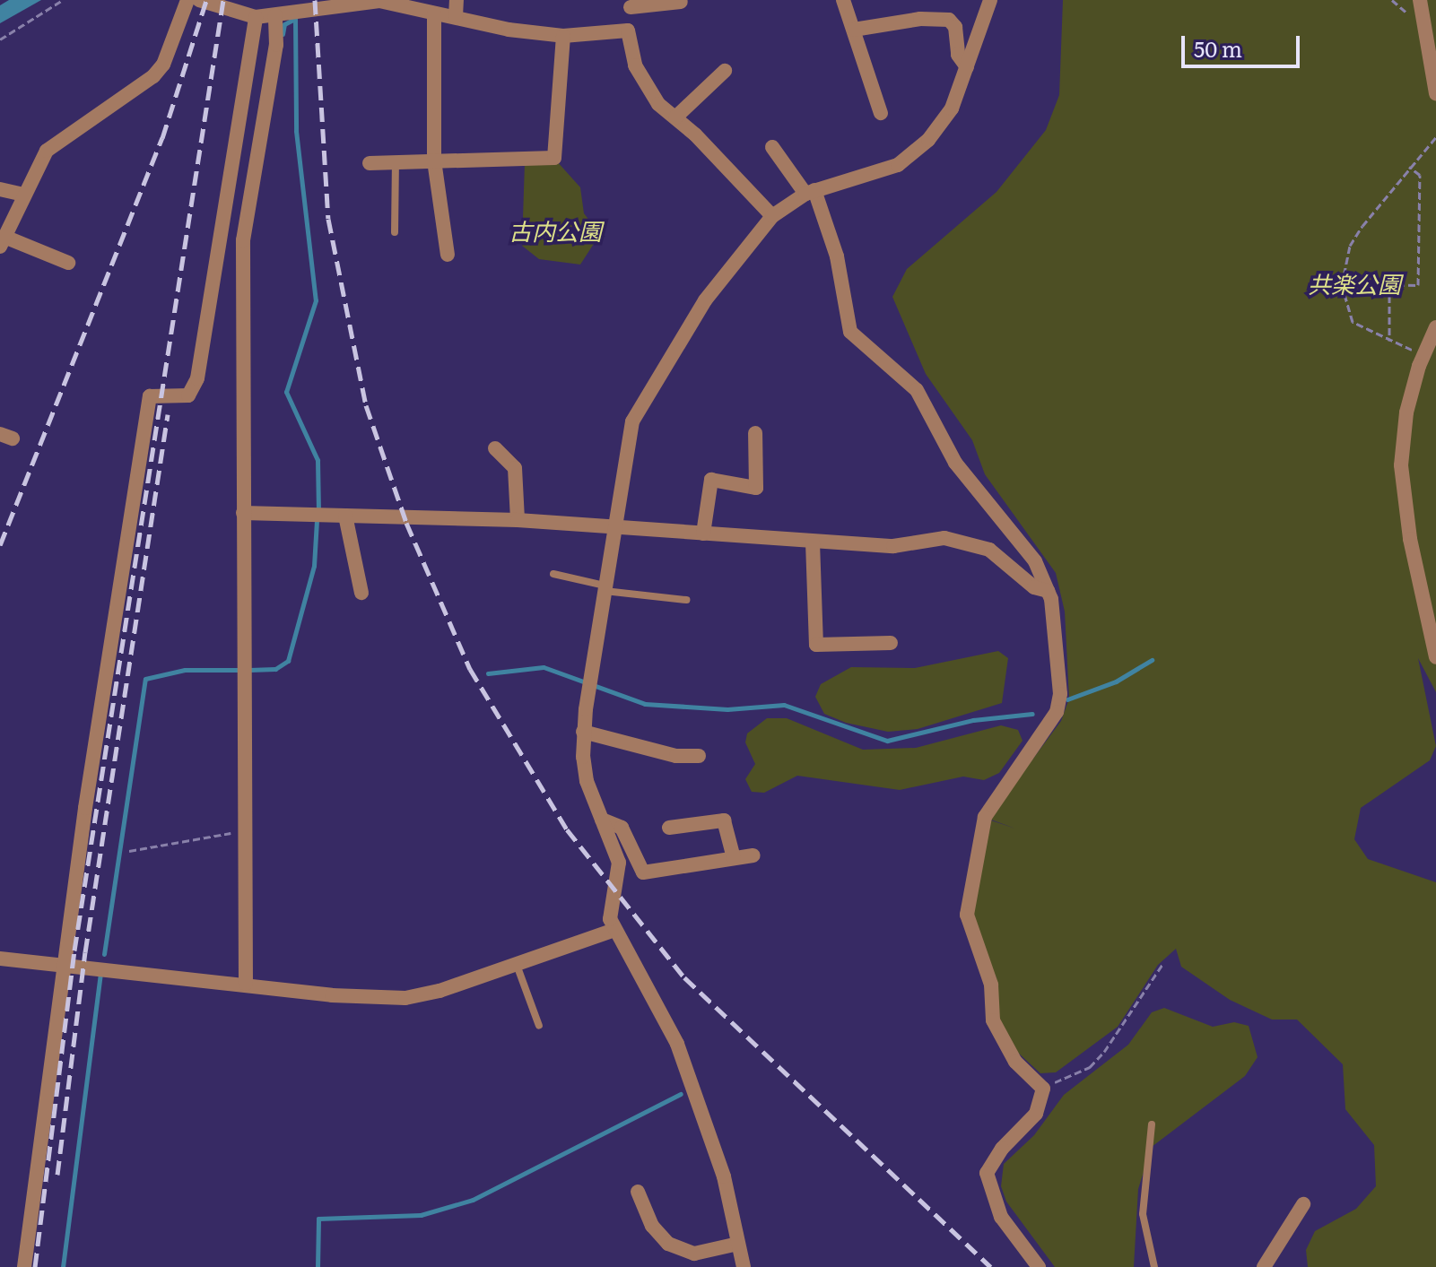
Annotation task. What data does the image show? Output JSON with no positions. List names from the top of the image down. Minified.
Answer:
{"parks":["古内公園","共楽公園"],"scale_bar":"50 m"}
